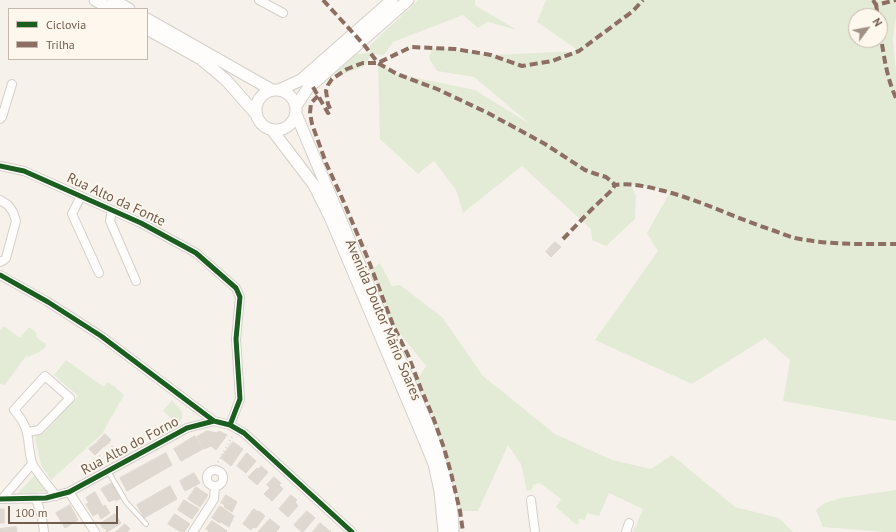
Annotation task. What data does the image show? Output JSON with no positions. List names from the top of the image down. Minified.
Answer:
{"streets":{"main road":["Avenida Doutor Mário Soares"],"street":["Rua Alto da Fonte","Rua Alto do Forno"]},"crossings":[["Rua Alto da Fonte","Rua Alto do Forno"]],"legend":["Ciclovia","Trilha"],"scale_bar":"100 m","north":"top right"}
